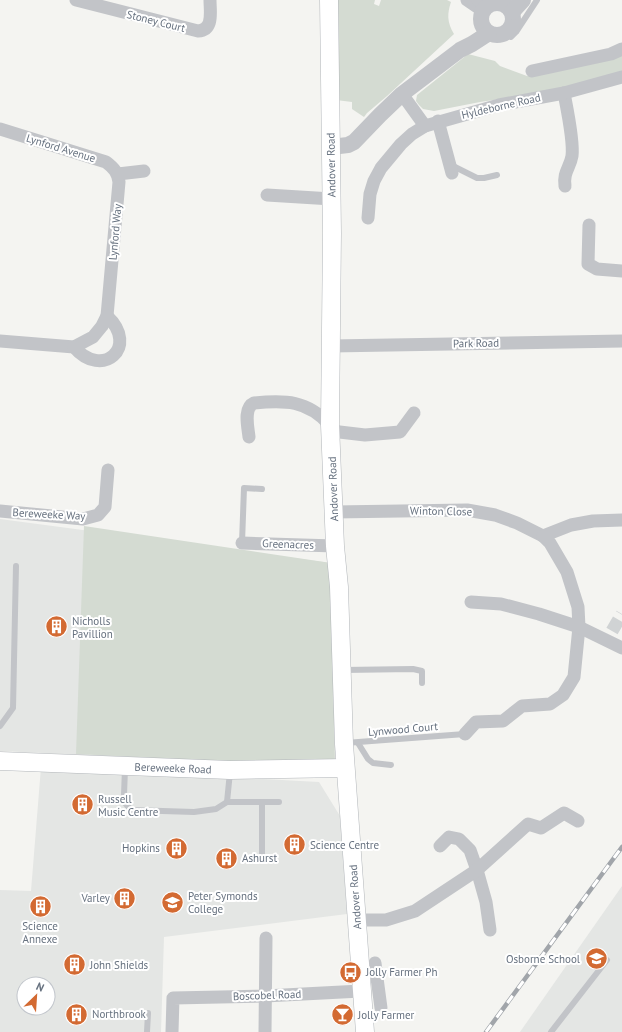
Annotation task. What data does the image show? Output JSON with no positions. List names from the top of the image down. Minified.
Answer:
{"streets":{"main road":["Andover Road","Bereweeke Road"],"street":["Stoney Court","Hyldeborne Road","Lynford Avenue","Lynford Way","Park Road","Winton Close","Bereweeke Way","Greenacres","Boscobel Road"],"lane":["Lynwood Court"]},"crossings":[["Lynford Avenue","Lynford Way"],["Andover Road","Park Road"],["Andover Road","Winton Close"],["Andover Road","Greenacres"],["Andover Road","Lynwood Court"],["Andover Road","Bereweeke Road"],["Andover Road","Boscobel Road"],["Winton Close","Lynwood Court"]],"places":{"building":["Nicholls Pavillion","Russell Music Centre","Science Centre","Hopkins","Ashurst","Varley","Science Annexe","John Shields","Northbrook"],"school or university":["Peter Symonds College","Osborne School"],"bus stop":["Jolly Farmer Ph"],"bar":["Jolly Farmer"]},"north":"top right"}
